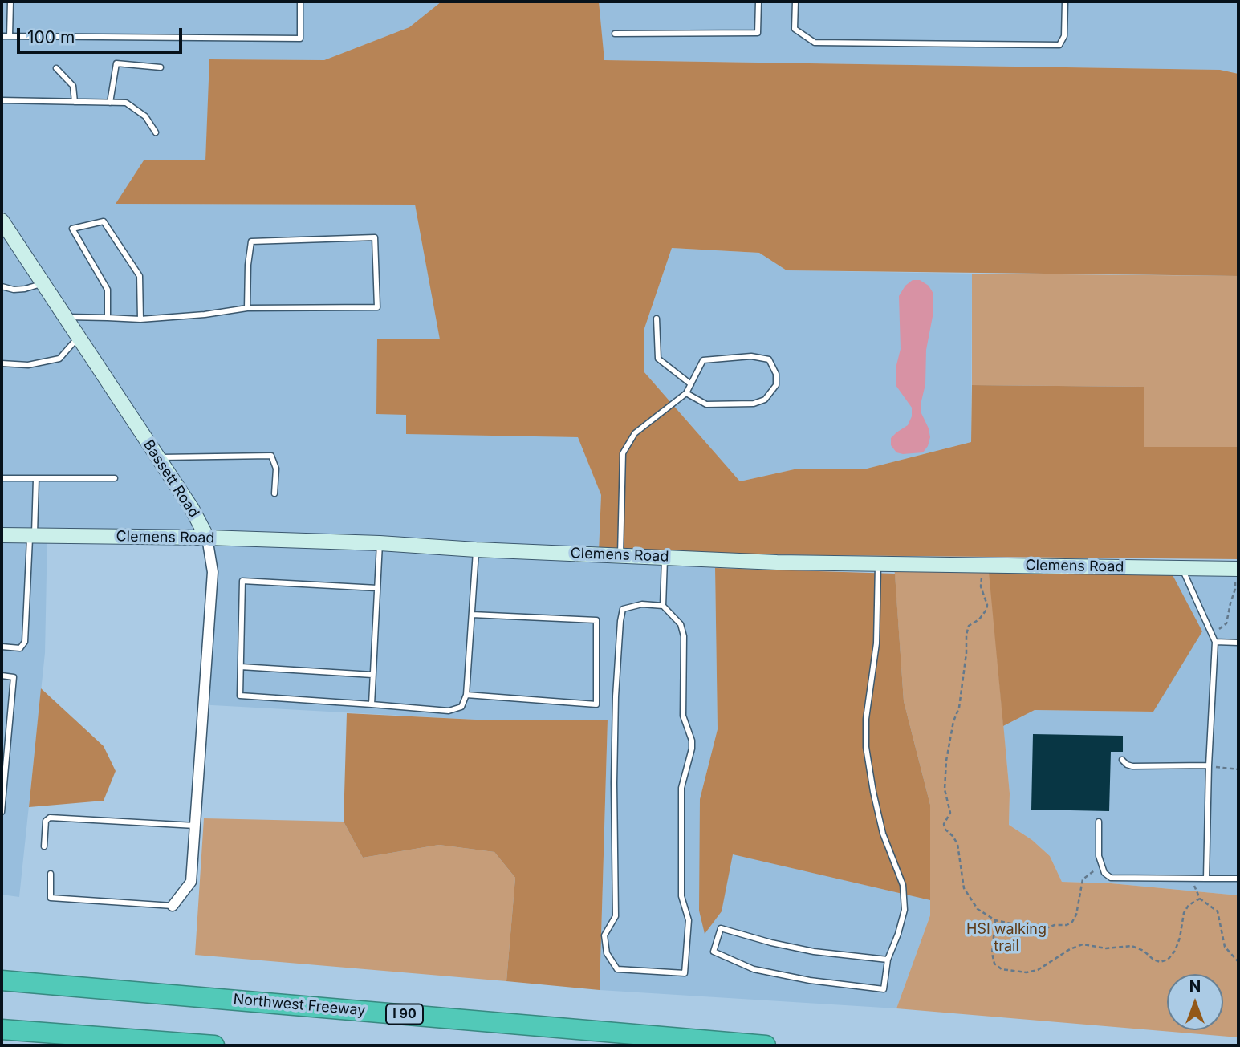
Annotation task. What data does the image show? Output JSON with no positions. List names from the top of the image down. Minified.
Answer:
{"streets":{"highway":["Northwest Freeway","I 90"],"street":["Bassett Road","Clemens Road"]},"crossings":[["Bassett Road","Clemens Road"]],"parks":["HSI walking trail"],"scale_bar":"100 m","north":"top"}
